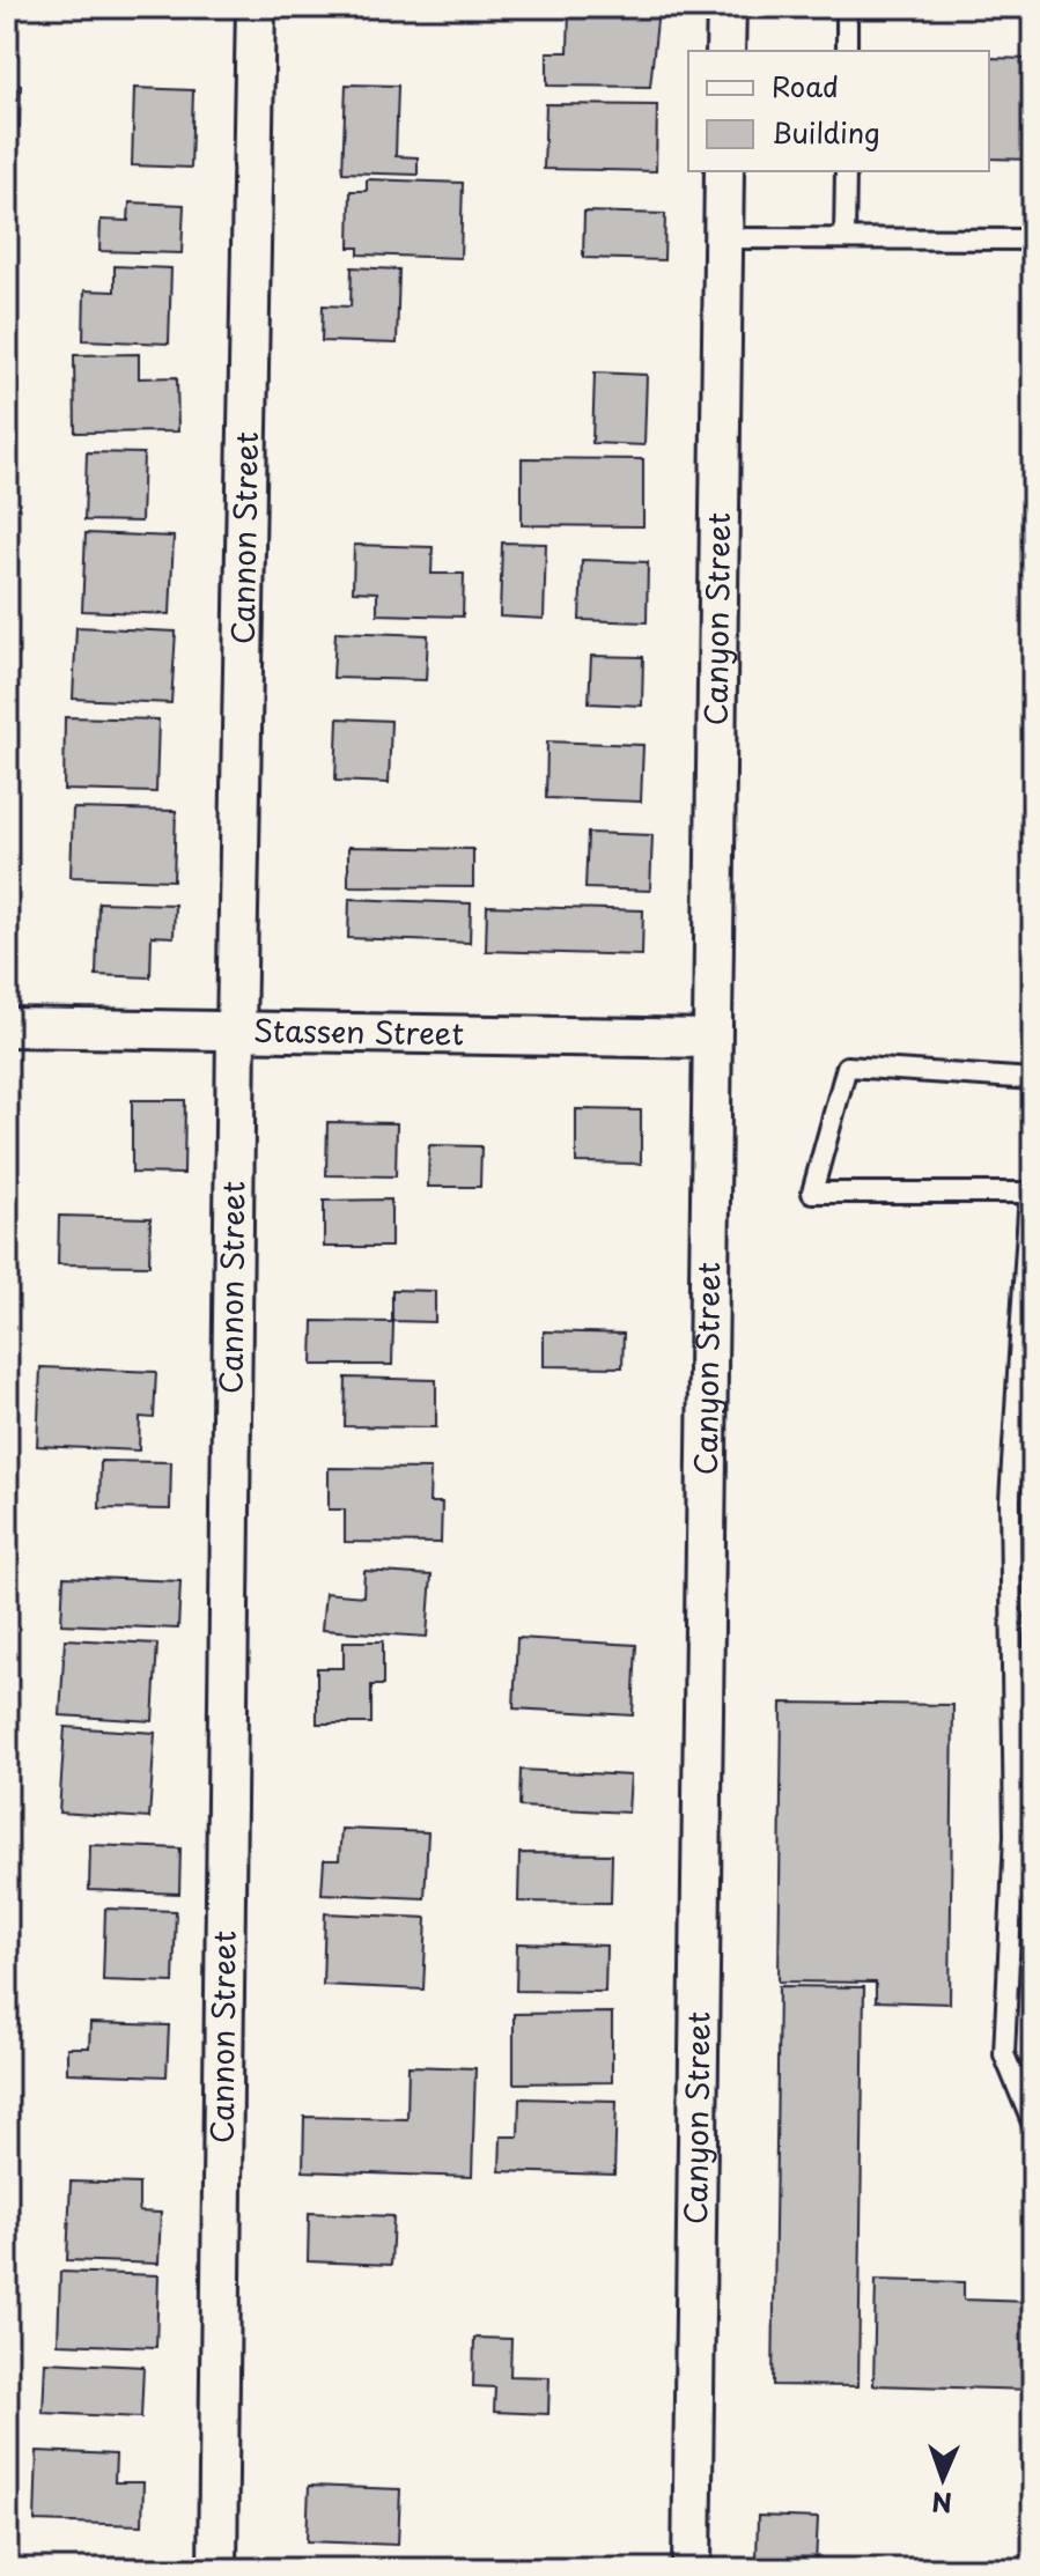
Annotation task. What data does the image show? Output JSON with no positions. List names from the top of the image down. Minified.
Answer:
{"streets":{"street":["Cannon Street","Canyon Street","Stassen Street"]},"crossings":[["Cannon Street","Stassen Street"],["Canyon Street","Stassen Street"]],"legend":["Road","Building"],"north":"bottom"}
